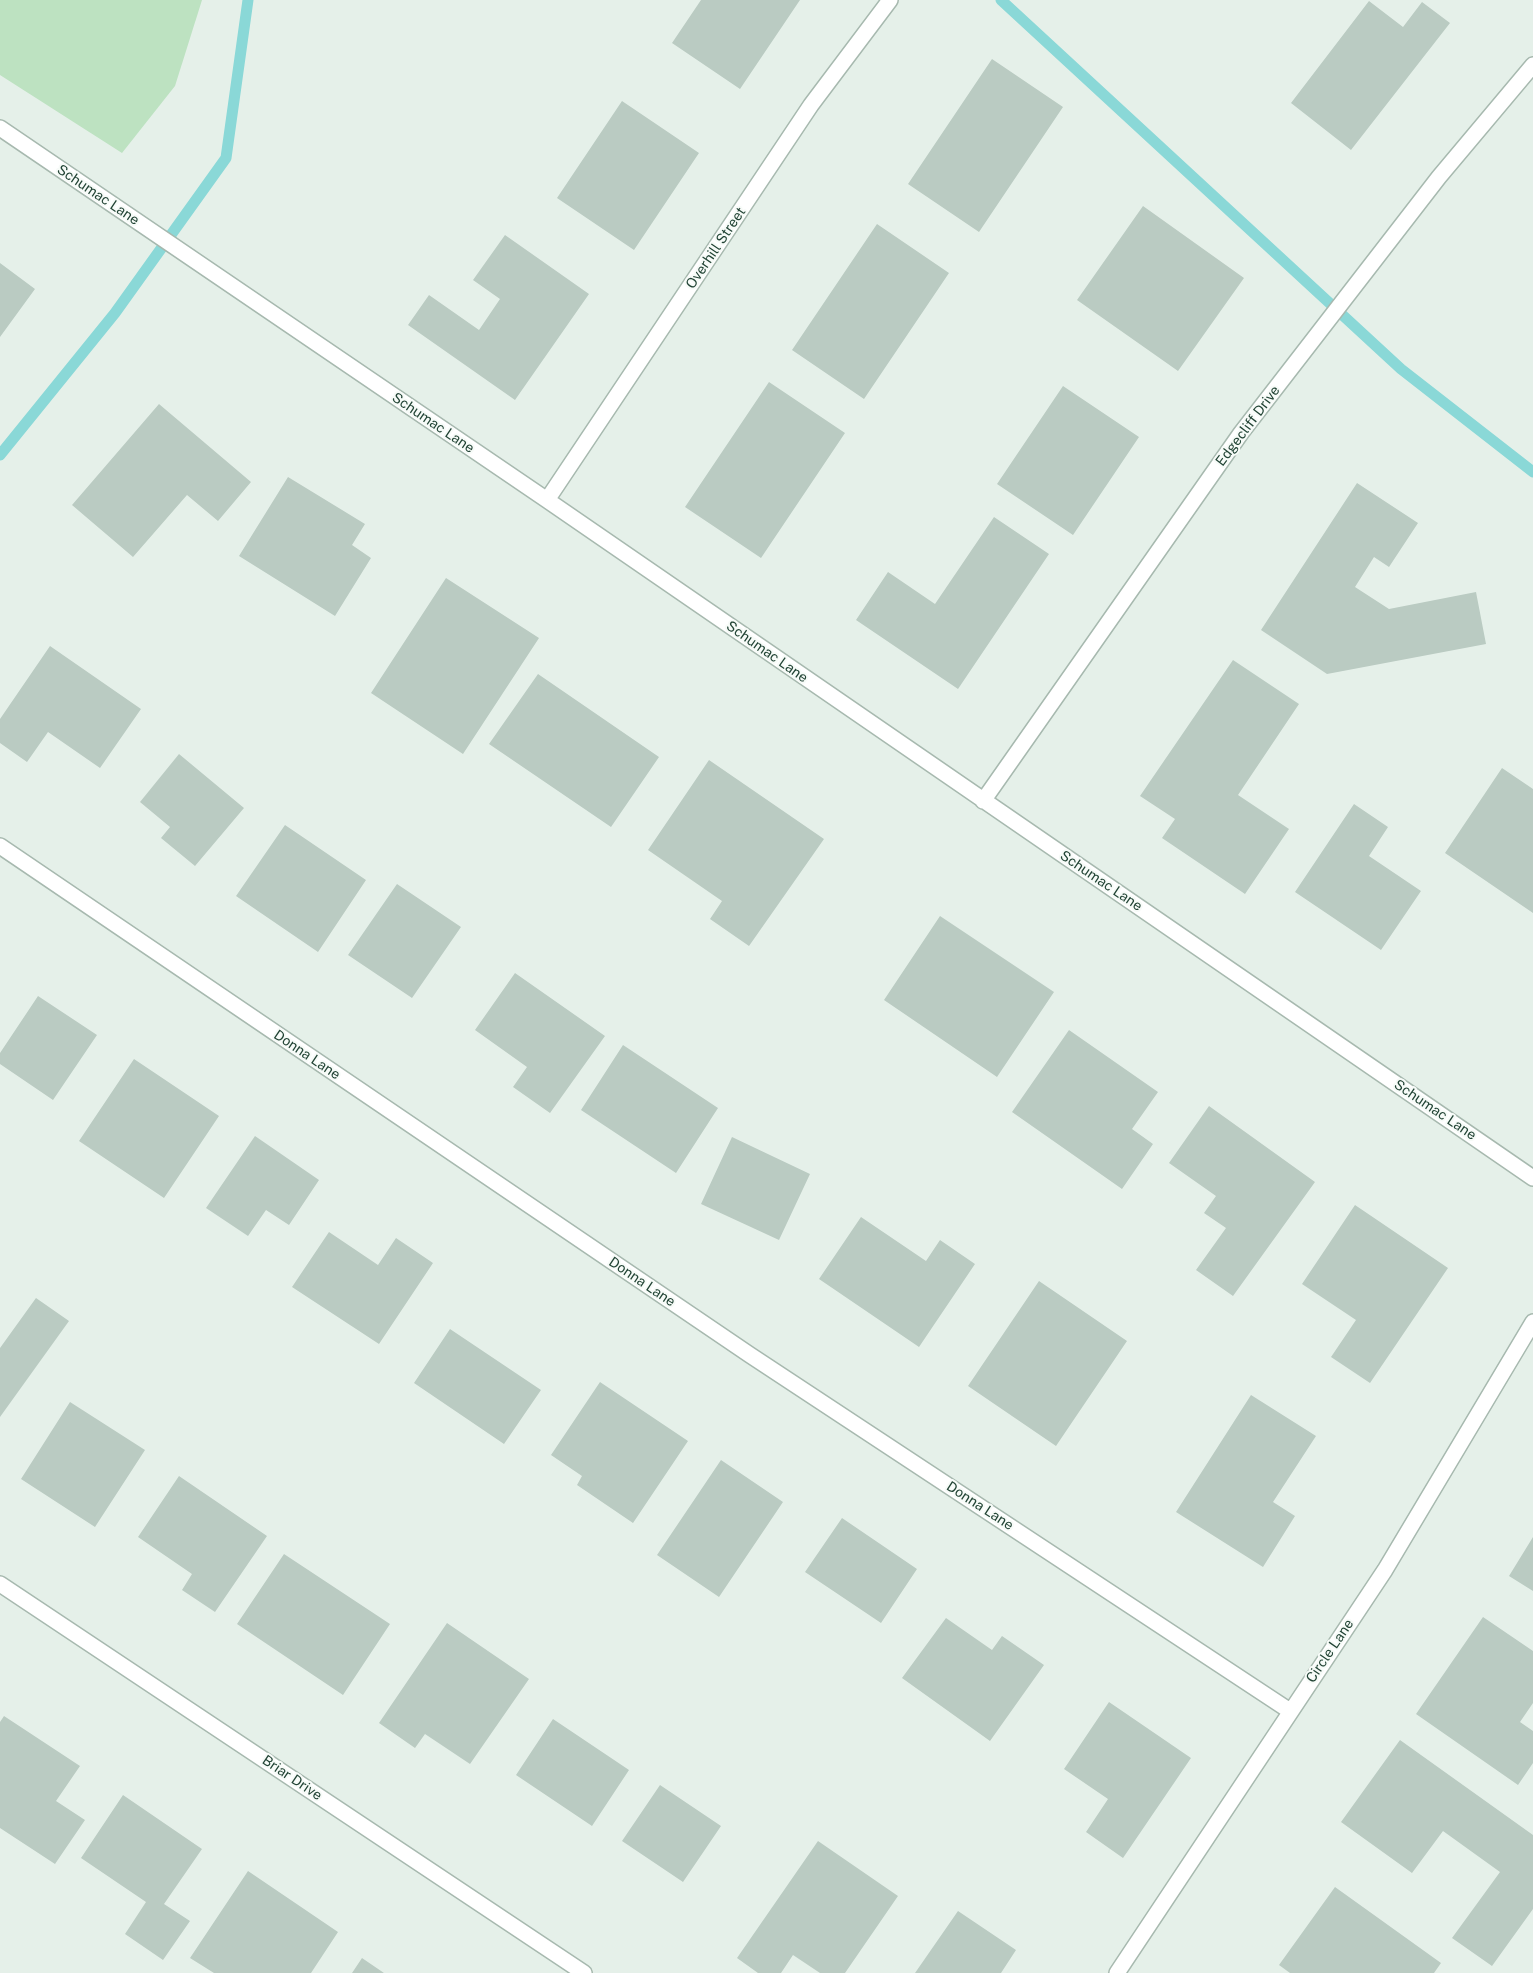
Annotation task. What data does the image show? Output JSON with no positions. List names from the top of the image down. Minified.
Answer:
{"streets":{"street":["Schumac Lane","Overhill Street","Edgecliff Drive","Donna Lane","Circle Lane","Briar Drive"]},"crossings":[["Schumac Lane","Overhill Street"],["Schumac Lane","Edgecliff Drive"],["Donna Lane","Circle Lane"]]}
